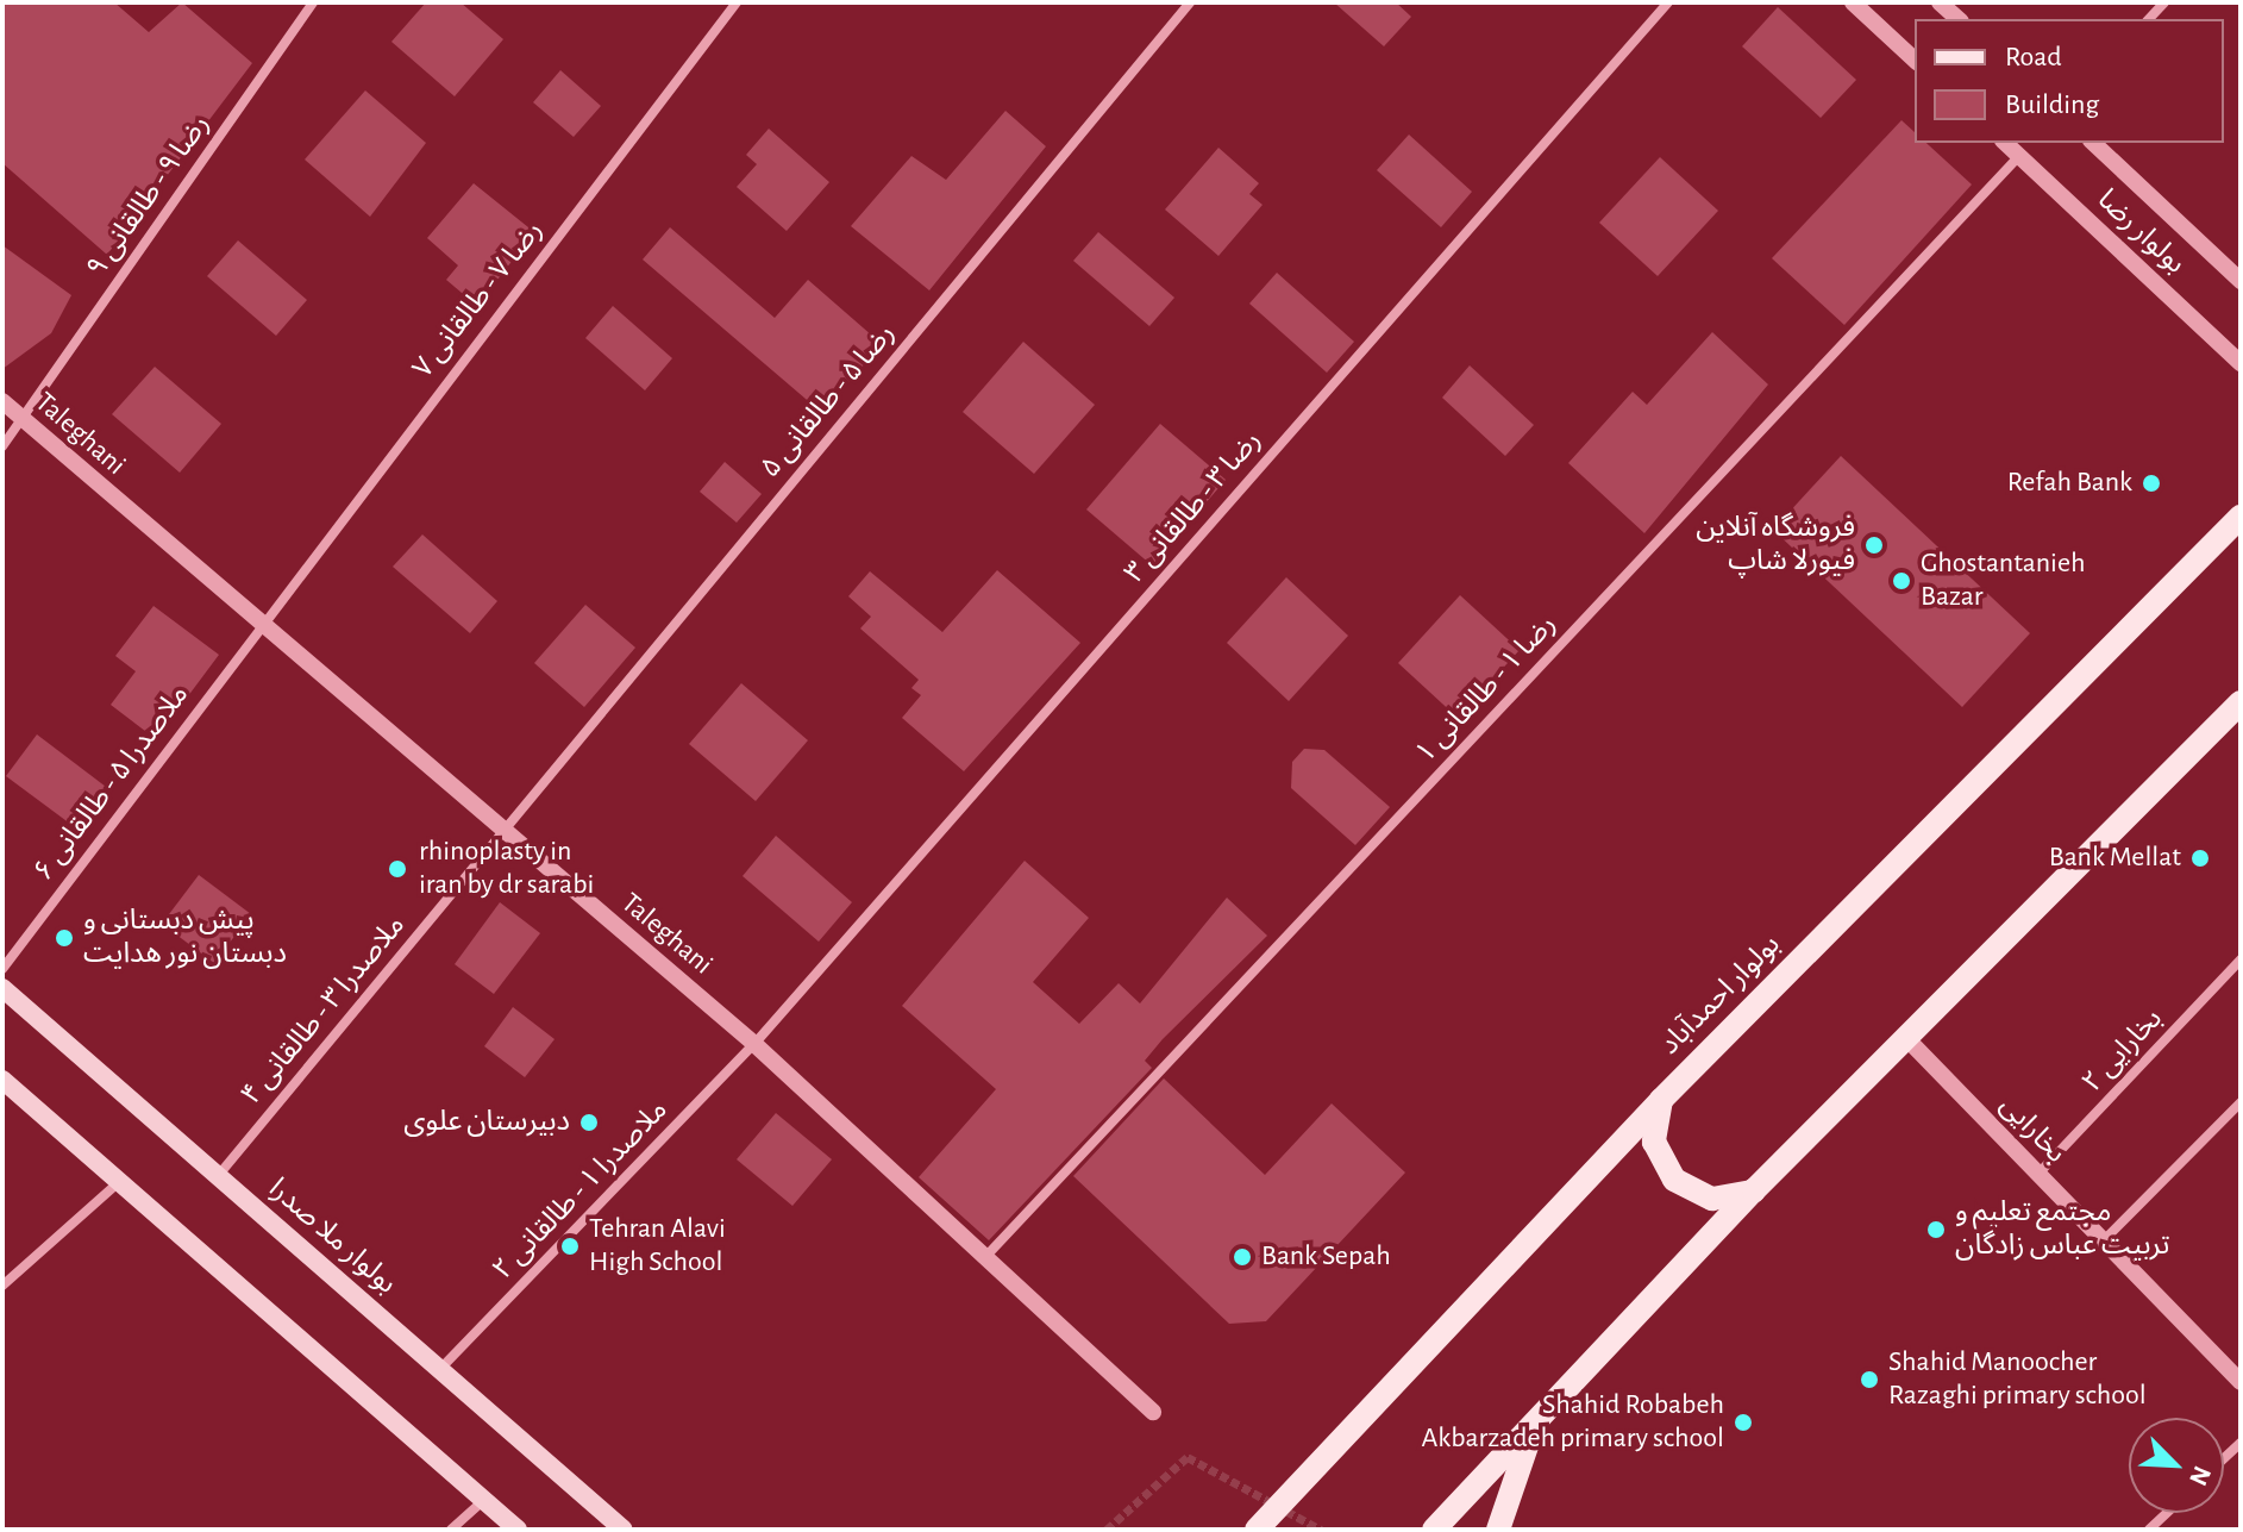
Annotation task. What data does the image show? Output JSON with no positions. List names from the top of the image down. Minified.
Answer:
{"streets":{"main road":["بولوار احمدآباد","بولوار ملا صدرا"],"street":["رضا ۹ - طالقانی ۹","بولوار رضا","رضا ۷ - طالقانی ۷","رضا ۵ - طالقانی ۵","Taleghani","رضا ۳ - طالقانی ۳","رضا ۱ - طالقانی ۱","ملاصدرا ۵ - طالقانی ۶","ملاصدرا ۳ - طالقانی ۴","بخارایی ۲","بخارایی","ملاصدرا ۱ - طالقانی ۲"]},"crossings":[["رضا ۹ - طالقانی ۹","Taleghani"],["بولوار رضا","رضا ۱ - طالقانی ۱"],["رضا ۷ - طالقانی ۷","Taleghani"],["رضا ۷ - طالقانی ۷","ملاصدرا ۵ - طالقانی ۶"],["رضا ۵ - طالقانی ۵","Taleghani"],["رضا ۵ - طالقانی ۵","ملاصدرا ۳ - طالقانی ۴"],["Taleghani","رضا ۳ - طالقانی ۳"],["Taleghani","رضا ۱ - طالقانی ۱"],["Taleghani","ملاصدرا ۵ - طالقانی ۶"],["Taleghani","ملاصدرا ۳ - طالقانی ۴"],["Taleghani","ملاصدرا ۱ - طالقانی ۲"],["رضا ۳ - طالقانی ۳","ملاصدرا ۱ - طالقانی ۲"],["ملاصدرا ۳ - طالقانی ۴","بولوار ملا صدرا"],["بخارایی ۲","بخارایی"],["ملاصدرا ۱ - طالقانی ۲","بولوار ملا صدرا"]],"places":["Refah Bank","فروشگاه آنلاین فیورلا شاپ","Ghostantanieh Bazar","Bank Mellat","rhinoplasty in iran by dr sarabi","پیش دبستانی و دبستان نور هدایت","دبیرستان علوی","مجتمع تعلیم و تربیت عباس زادگان","Tehran Alavi High School","Bank Sepah","Shahid Manoocher Razaghi primary school","Shahid Robabeh Akbarzadeh primary school"],"legend":["Road","Building"],"north":"bottom right"}
